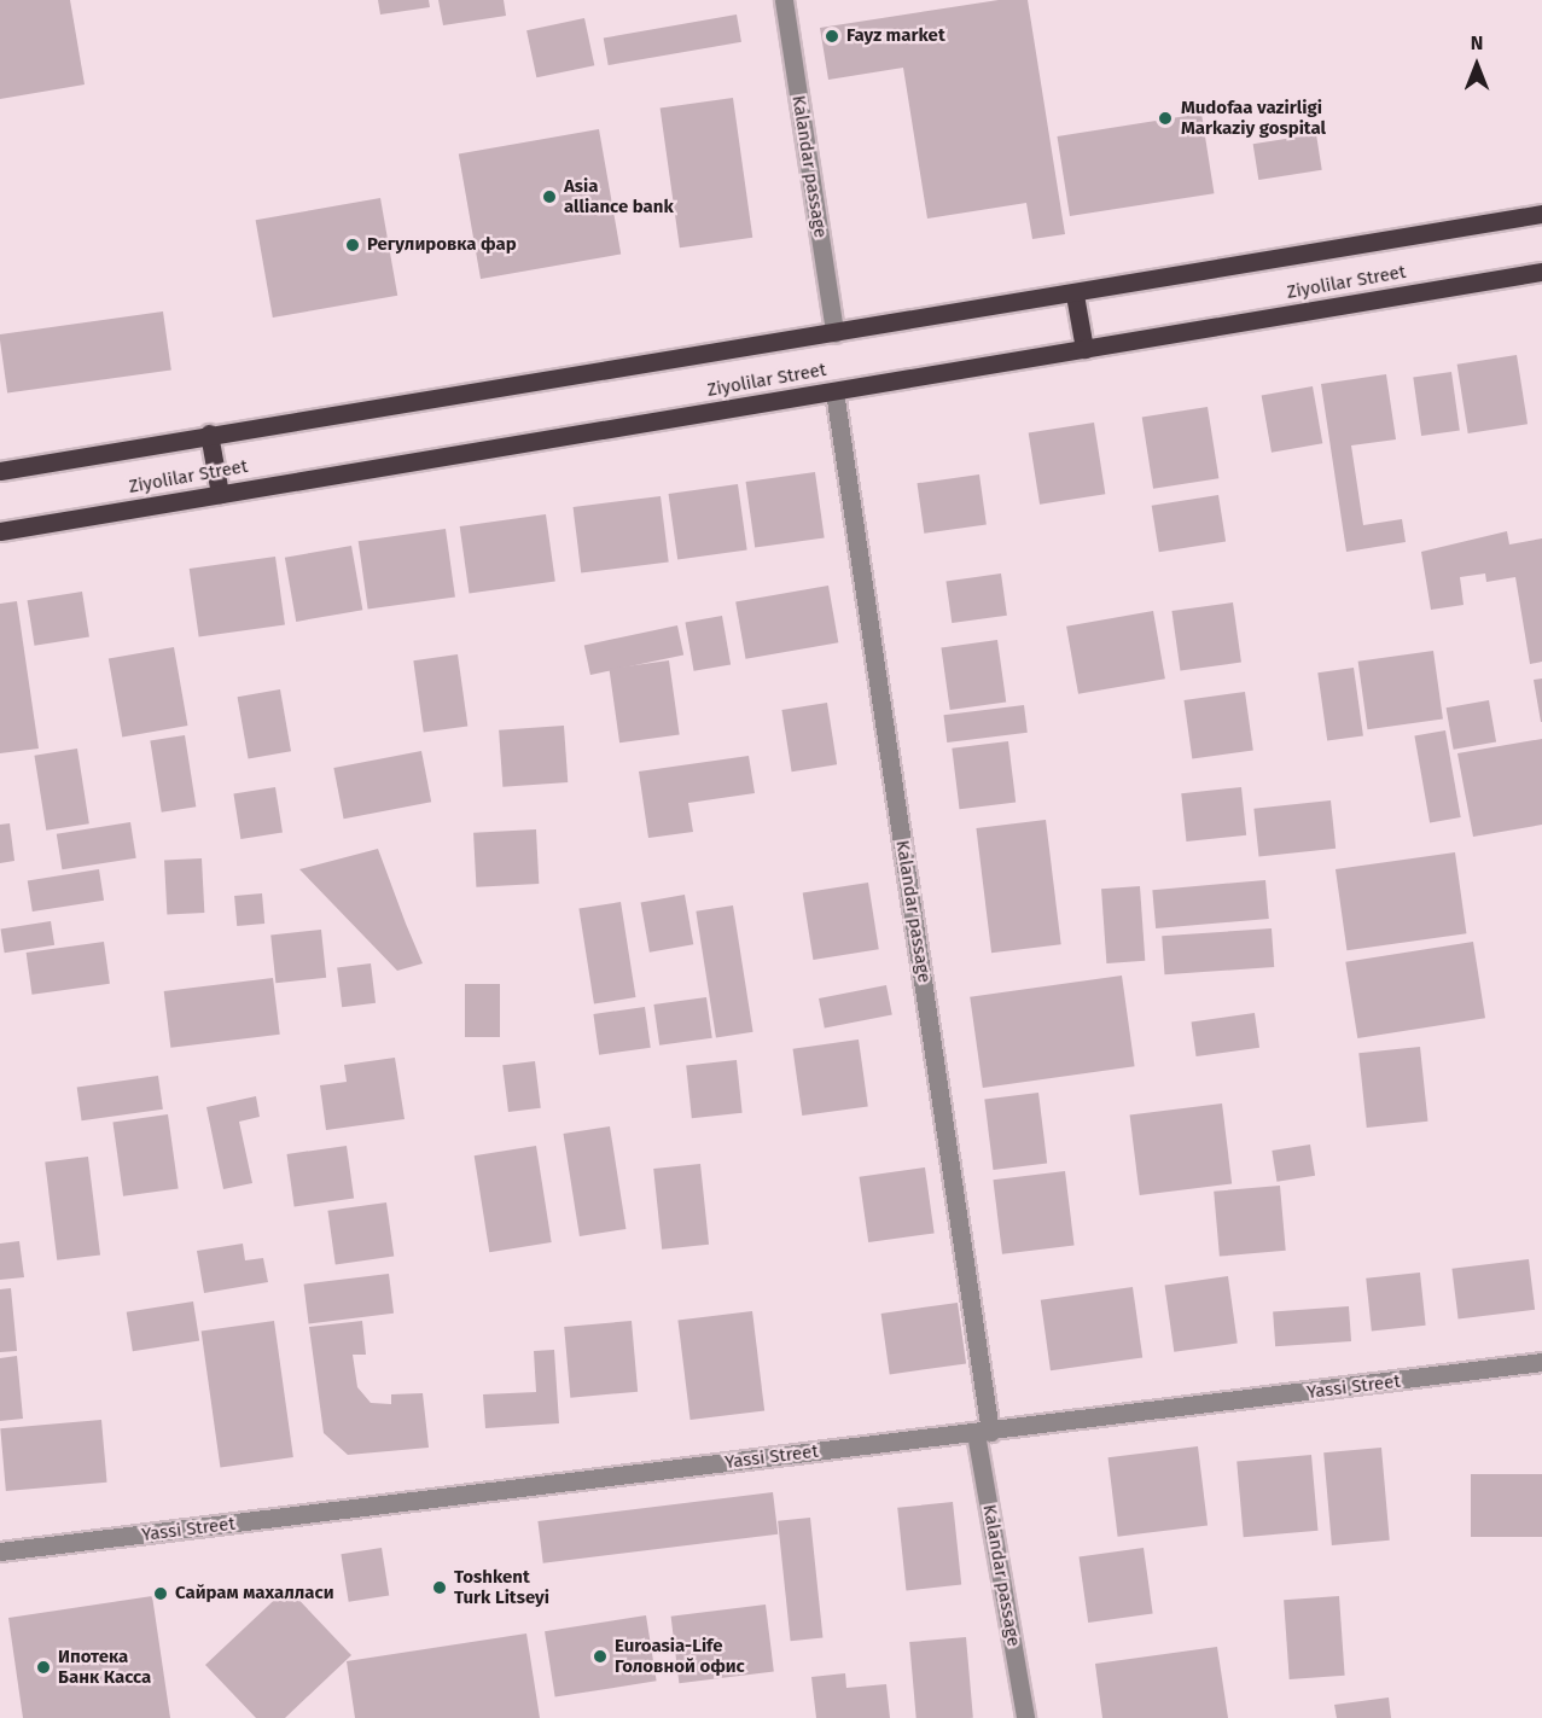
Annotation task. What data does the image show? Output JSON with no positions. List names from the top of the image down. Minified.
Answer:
{"streets":{"main road":["Ziyolilar Street"],"street":["Kalandar passage","Yassi Street"]},"crossings":[["Kalandar passage","Ziyolilar Street"],["Kalandar passage","Yassi Street"]],"places":["Fayz market","Mudofaa vazirligi Markaziy gospital","Asia alliance bank","Регулировка фар","Toshkent Turk Litseyi","Сайрам махалласи","Euroasia-Life Головной офис","Ипотека Банк Касса"],"north":"top"}
